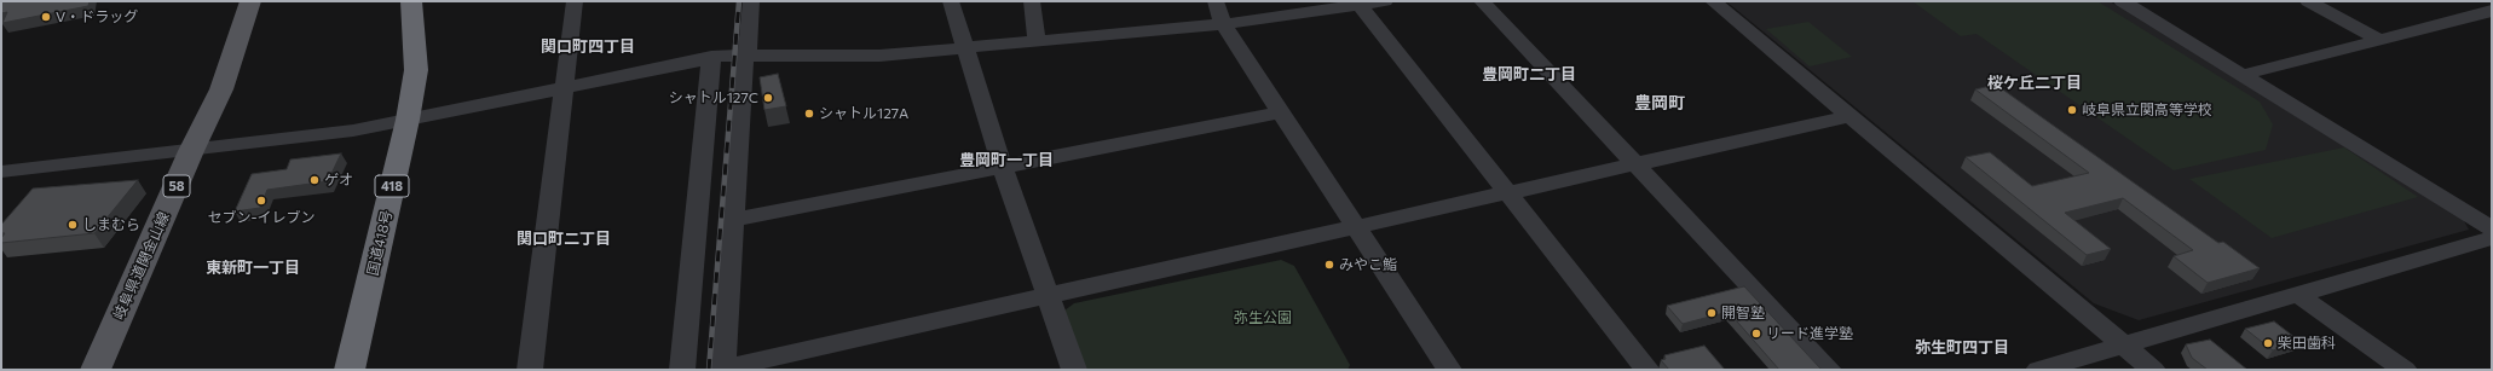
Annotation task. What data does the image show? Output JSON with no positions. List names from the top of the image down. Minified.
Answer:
{"streets":{"highway":["418","国道418号"],"main road":["58","岐阜県道関金山線"]},"districts":["関口町四丁目","豊岡町二丁目","桜ケ丘二丁目","豊岡町","豊岡町一丁目","関口町二丁目","東新町一丁目","弥生町四丁目"],"parks":["弥生公園"],"places":["V・ドラッグ","シャトル127C","岐阜県立関高等学校","シャトル127A","ゲオ","セブン-イレブン","しまむら","みやこ鮨","開智塾","リード進学塾","柴田歯科"]}
